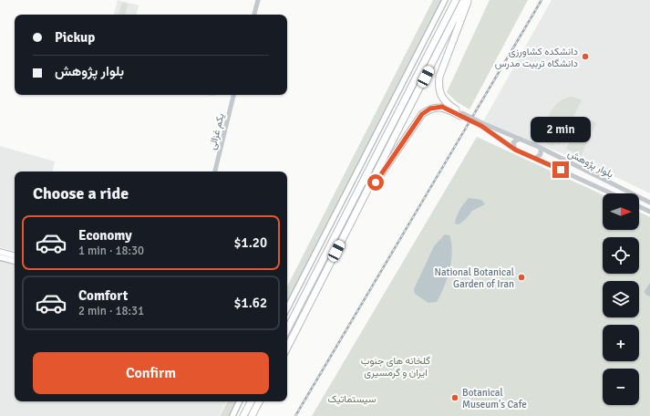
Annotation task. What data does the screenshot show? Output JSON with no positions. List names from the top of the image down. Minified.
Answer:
{"streets":{"street":["یکم غزالی","بلوار پژوهش"]},"parks":["گلخانه های جنوب ایران و گرمسیری","سیستماتیک"],"places":["دانشکده کشاورزی دانشگاه تربیت مدرس","National Botanical Garden of Iran","Botanical Museum's Cafe"],"north":"right","page":{"banner":["Pickup","بلوار پژوهش"],"bubble":"2 min","heading":"Choose a ride","map_buttons":["+","−"],"list":[{"name":"Economy","note":"1 min · 18:30","value":"$1.20"},{"name":"Comfort","note":"2 min · 18:31","value":"$1.62"}],"buttons":"Confirm"}}
